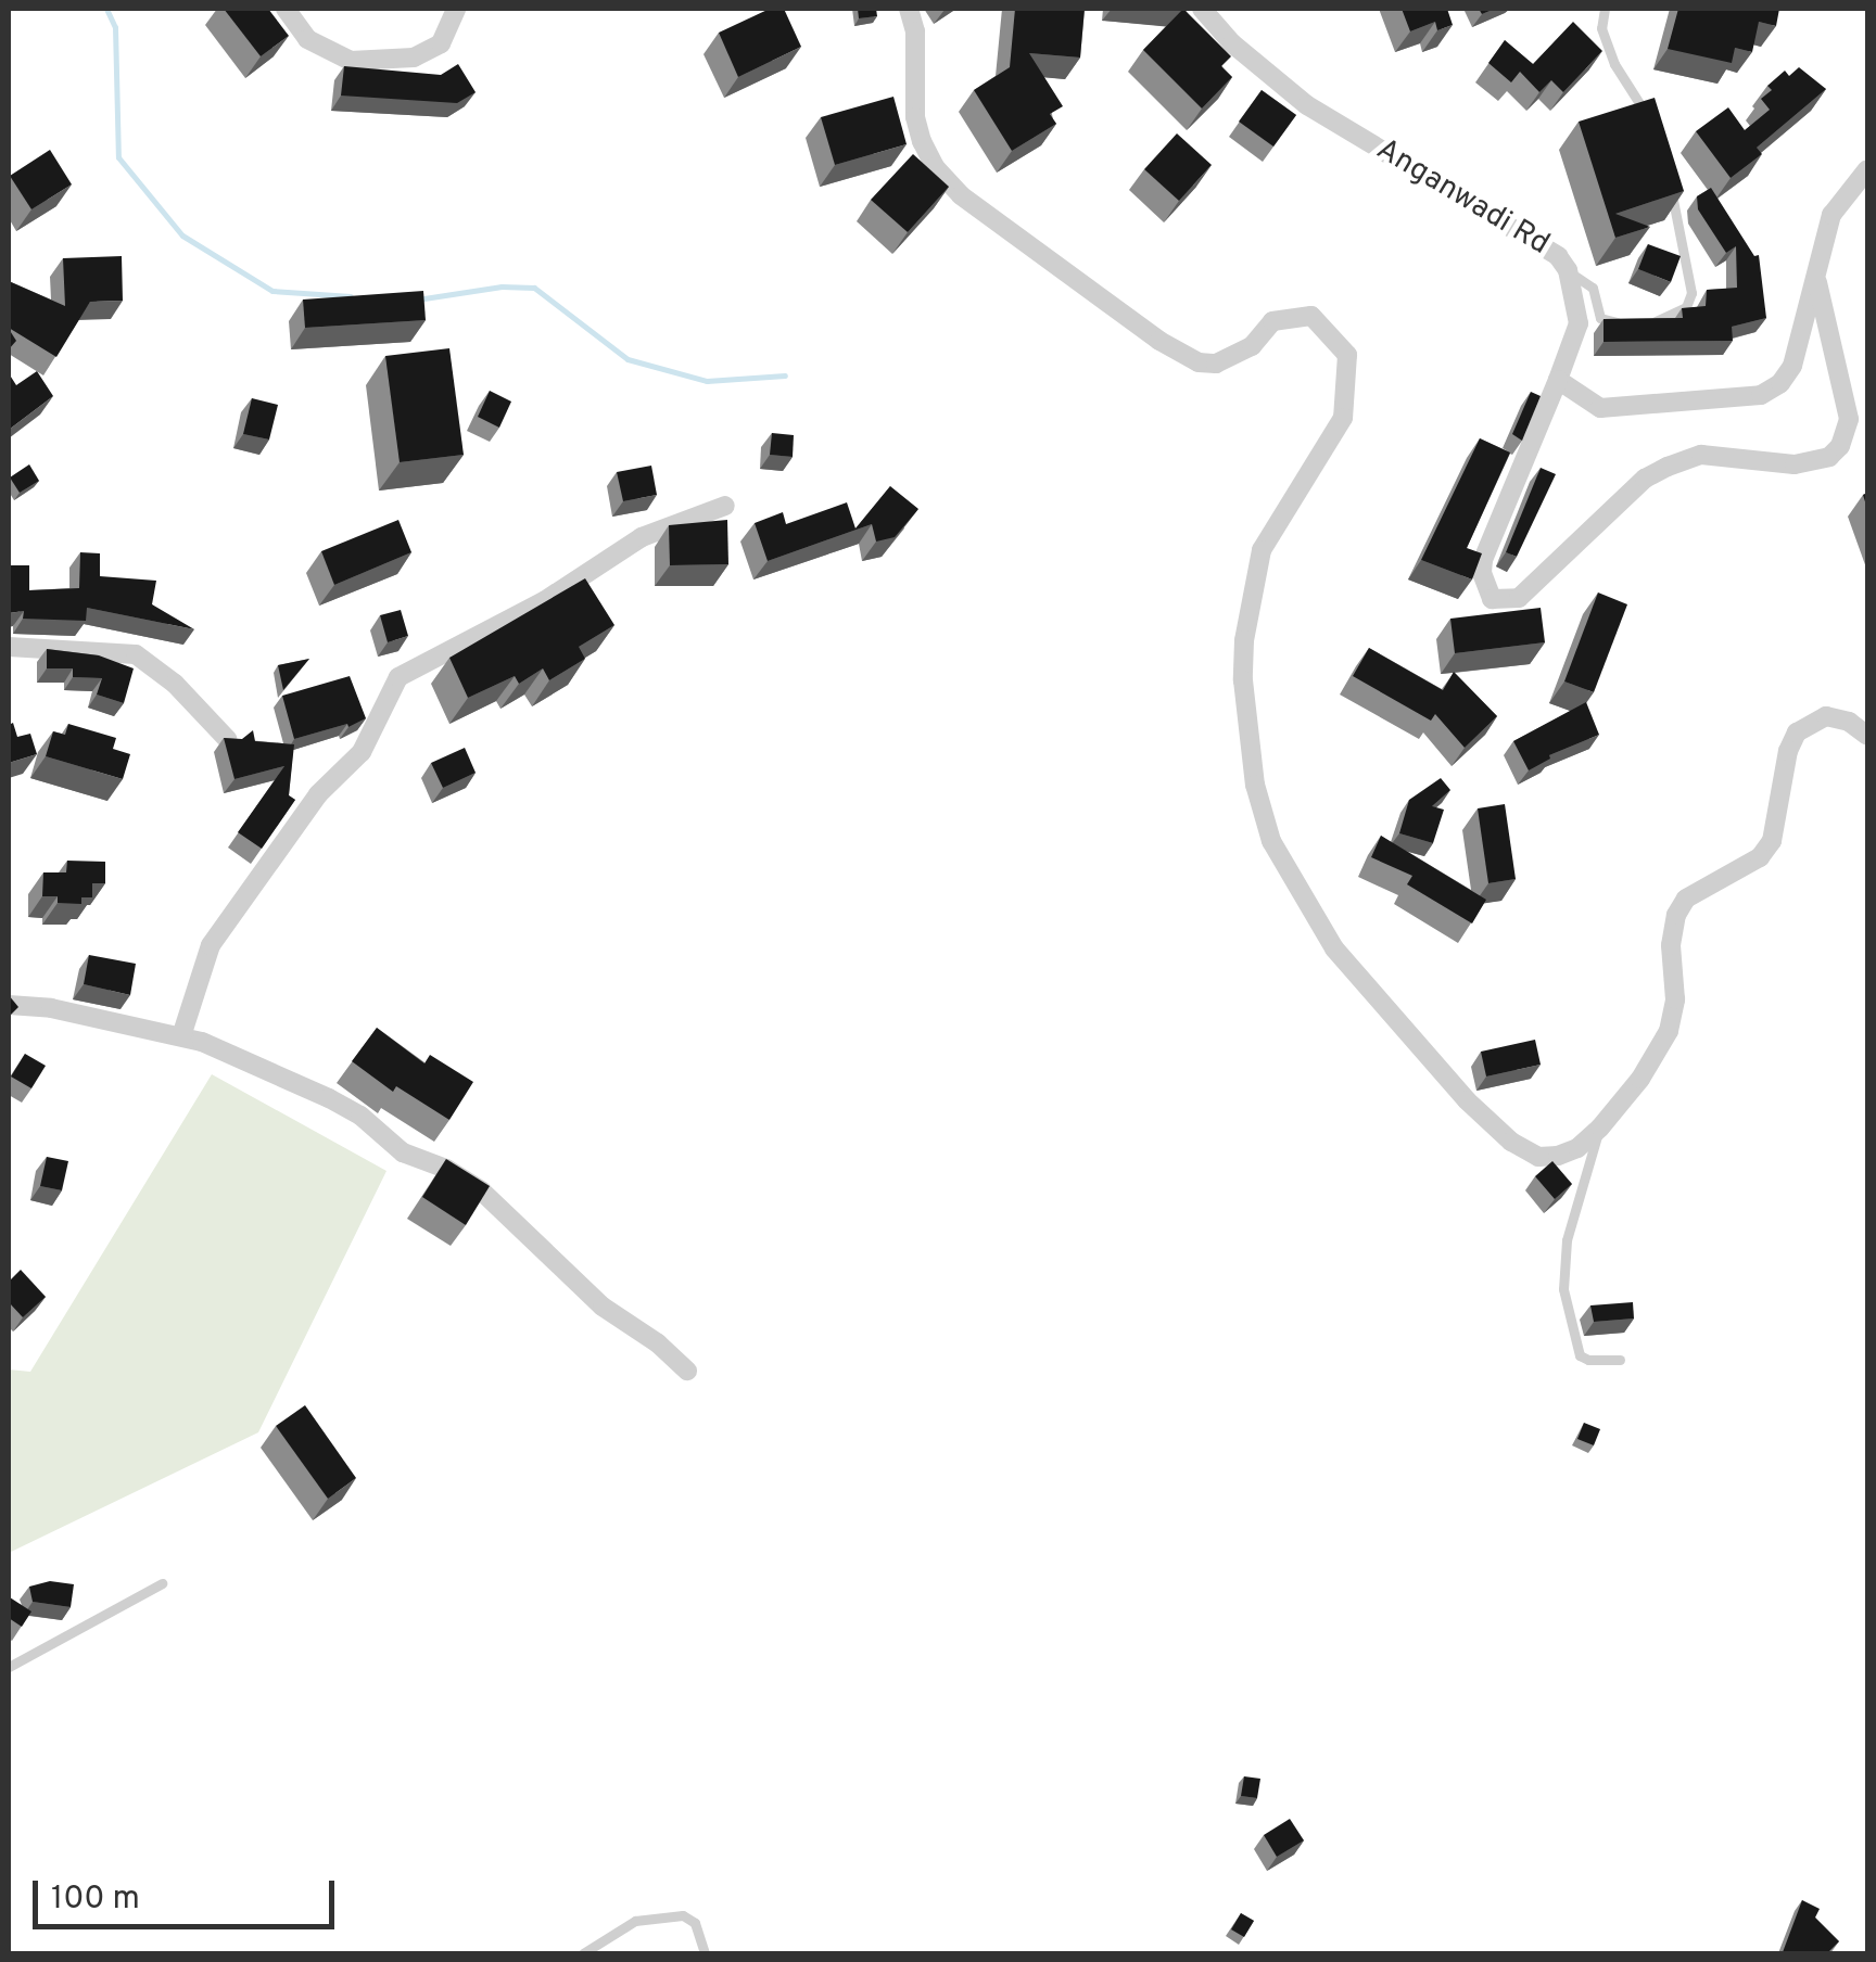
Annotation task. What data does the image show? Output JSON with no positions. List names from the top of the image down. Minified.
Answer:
{"streets":{"street":["Anganwadi Rd"]},"scale_bar":"100 m"}
